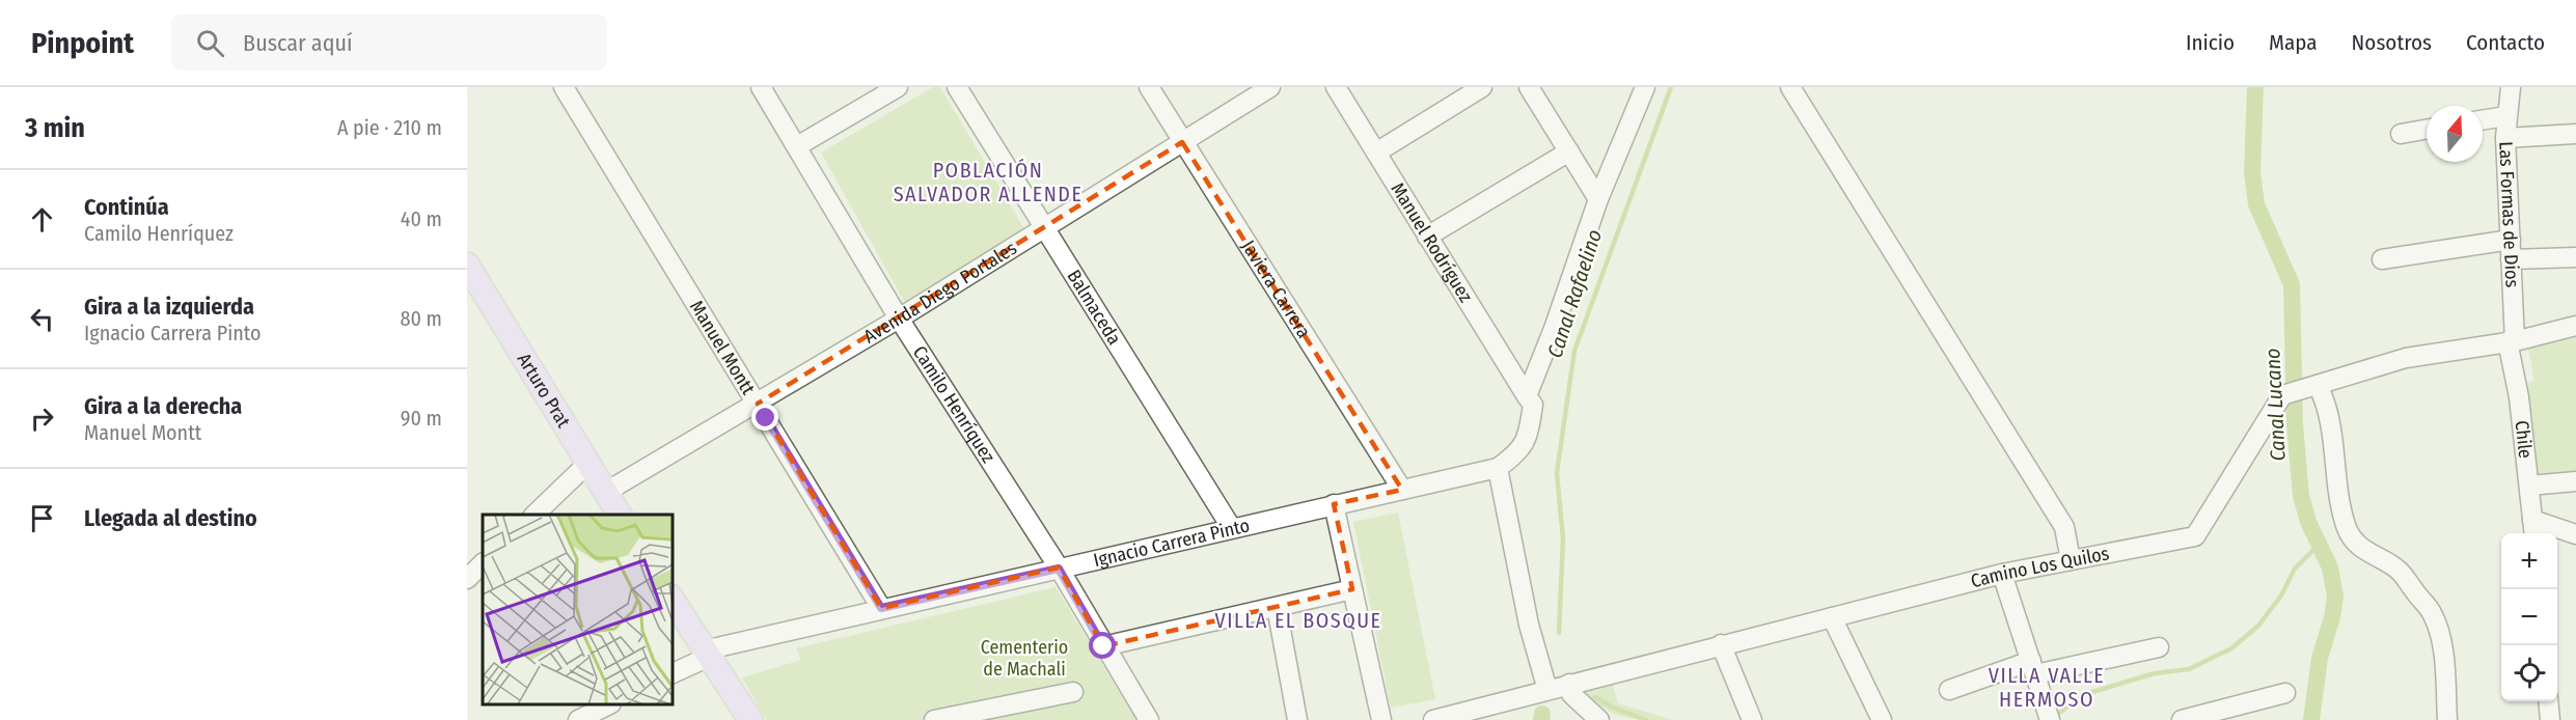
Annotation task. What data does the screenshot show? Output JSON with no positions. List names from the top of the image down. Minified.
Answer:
{"streets":{"main road":["Arturo Prat"],"street":["Las Formas de Dios","Manuel Rodríguez","Javiera Carrera","Avenida Diego Portales","Balmaceda","Manuel Montt","Camilo Henríquez","Chile","Ignacio Carrera Pinto","Camino Los Quilos"]},"crossings":[["Las Formas de Dios","Chile"],["Las Formas de Dios","Camino Los Quilos"],["Manuel Rodríguez","Ignacio Carrera Pinto"],["Javiera Carrera","Avenida Diego Portales"],["Javiera Carrera","Ignacio Carrera Pinto"],["Avenida Diego Portales","Balmaceda"],["Avenida Diego Portales","Manuel Montt"],["Avenida Diego Portales","Arturo Prat"],["Avenida Diego Portales","Camilo Henríquez"],["Balmaceda","Ignacio Carrera Pinto"],["Manuel Montt","Ignacio Carrera Pinto"],["Camilo Henríquez","Ignacio Carrera Pinto"],["Chile","Camino Los Quilos"]],"districts":["POBLACIÓN SALVADOR ALLENDE","VILLA EL BOSQUE","VILLA VALLE HERMOSO"],"water":["Canal Rafaelino","Canal Lucano"],"parks":["Cementerio de Machali"],"north":"top","page":{"header":"Pinpoint","search":"Buscar aquí","nav":["Inicio","Mapa","Nosotros","Contacto"],"heading":["3 min","A pie · 210 m"],"list":[["Continúa","Camilo Henríquez","40 m"],["Gira a la izquierda","Ignacio Carrera Pinto","80 m"],["Gira a la derecha","Manuel Montt","90 m"],"Llegada al destino"],"map_buttons":["+","−"]}}
